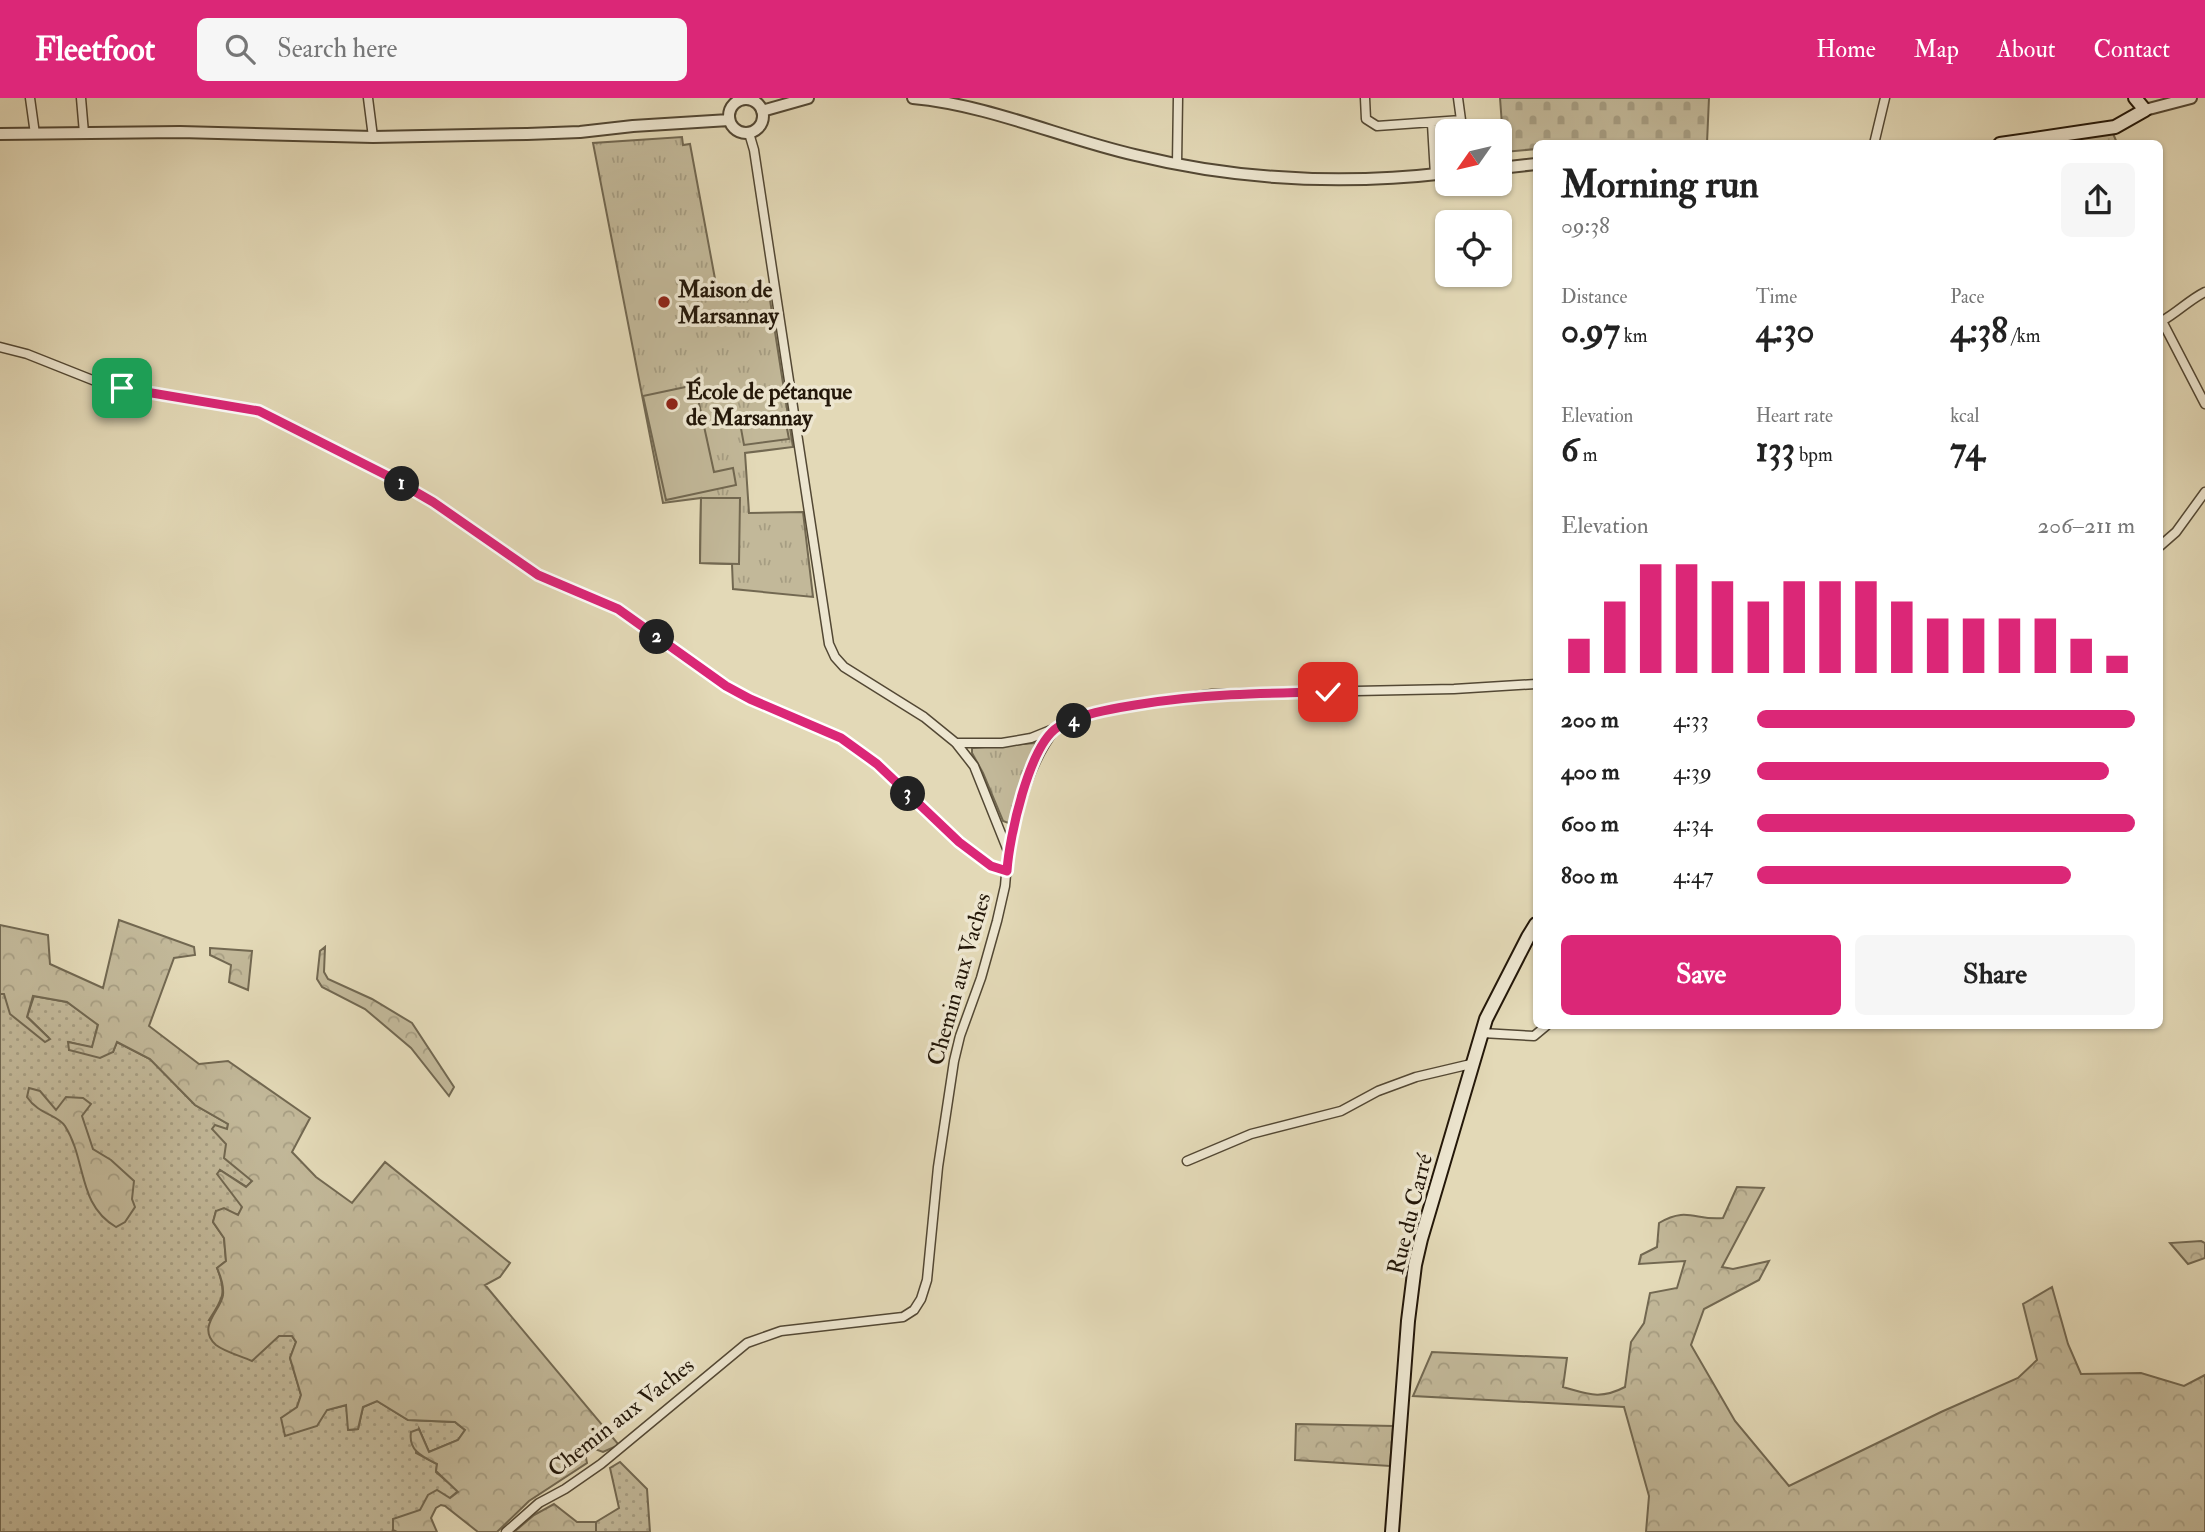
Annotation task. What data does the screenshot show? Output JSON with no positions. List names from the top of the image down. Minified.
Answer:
{"streets":{"main road":["Rue du Carré"],"street":["Chemin aux Vaches"]},"places":["Maison de Marsannay","École de pétanque de Marsannay"],"north":"bottom left","page":{"header":"Fleetfoot","search":"Search here","nav":["Home","Map","About","Contact"],"heading":["Morning run","09:38"],"stats":[["Distance","0.97 km"],["Time","4:30"],["Pace","4:38 /km"],["Elevation","6 m"],["Heart rate","133 bpm"],["kcal","74"]],"pins":["1","2","4","3"],"chart":["Elevation","206–211 m"],"list":[{"name":"200 m","note":"4:33"},{"name":"400 m","note":"4:39"},{"name":"600 m","note":"4:34"},{"name":"800 m","note":"4:47"}],"buttons":["Save","Share"]}}
